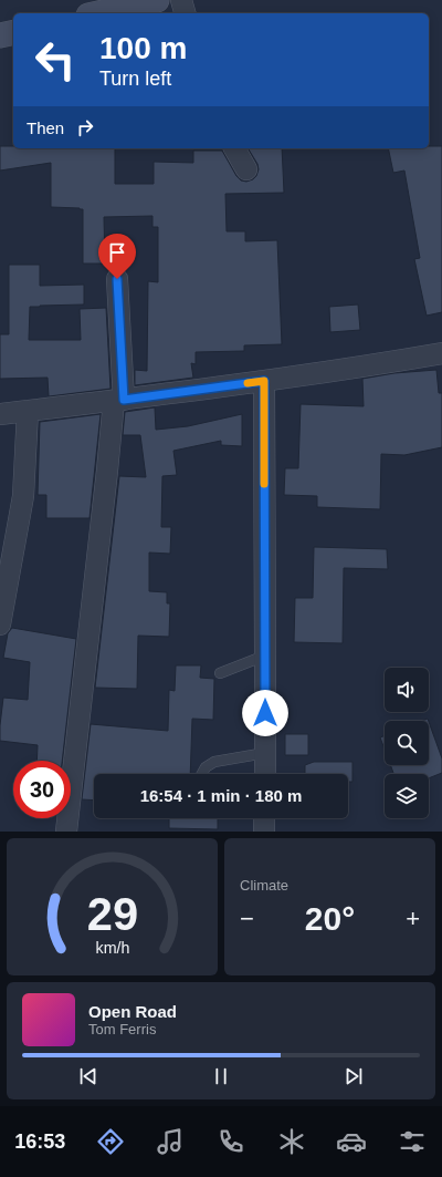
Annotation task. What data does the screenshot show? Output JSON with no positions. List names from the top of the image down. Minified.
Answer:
{"page":{"turn":["100 m","Turn left"],"then":"Then","limit":"30","trip":"16:54 · 1 min · 180 m","tile":"Climate","heat":["−","20°","+"],"song":["Open Road","Tom Ferris"],"tabs":"16:53","gauge":["29","km/h"]}}
